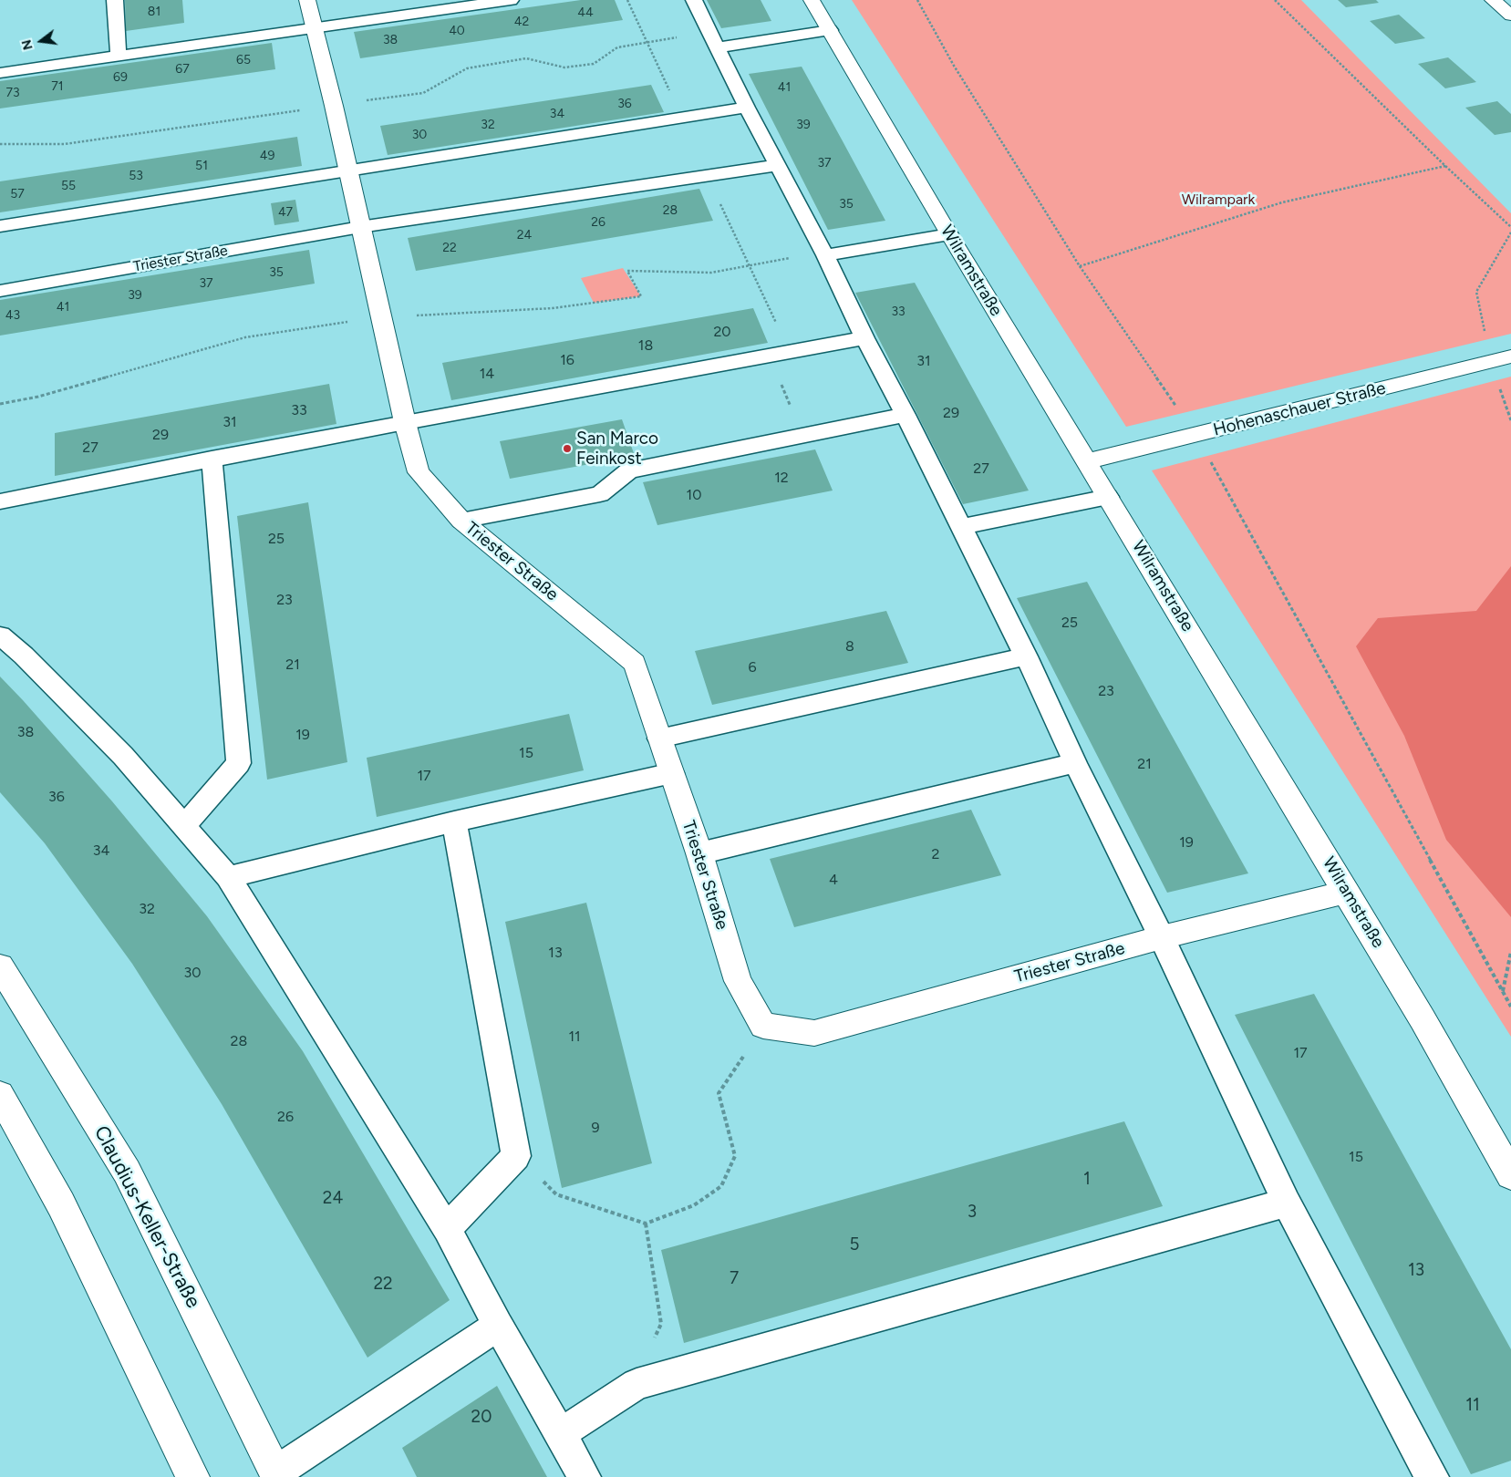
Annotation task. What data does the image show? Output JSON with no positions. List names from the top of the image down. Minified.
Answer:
{"streets":{"street":["Triester Straße","Wilramstraße","Hohenaschauer Straße","Claudius-Keller-Straße"]},"crossings":[["Triester Straße","Wilramstraße"],["Wilramstraße","Hohenaschauer Straße"]],"parks":["Wilrampark"],"places":["San Marco Feinkost"],"house_numbers":["81","44","42","40","38","65","67","69","71","41","73","36","34","32","39","30","49","37","51","53","55","57","35","28","47","26","24","22","35","37","39","41","33","43","20","18","16","31","14","33","29","31","29","27","27","12","10","25","23","25","8","21","6","23","38","19","15","21","17","36","19","34","2","4","32","13","30","11","28","17","26","9","15","1","24","3","5","13","7","22","11","20"],"north":"left"}
